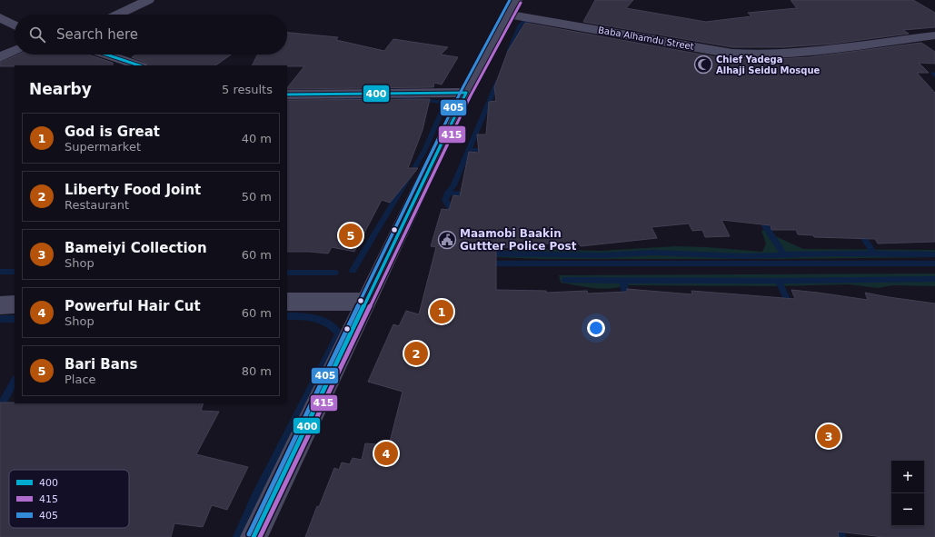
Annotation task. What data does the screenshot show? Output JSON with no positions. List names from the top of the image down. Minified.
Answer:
{"streets":{"street":["Baba Alhamdu Street"]},"places":{"mosque":["Chief Yadega Alhaji Seidu Mosque"],"public building":["Maamobi Baakin Guttter Police Post"]},"lines":["transit line 405","transit line 415","transit line 400"],"legend":["400","415","405"],"page":{"search":"Search here","heading":["Nearby","5 results"],"list":[{"mark":"1","name":"God is Great","note":"Supermarket","value":"40 m"},{"mark":"2","name":"Liberty Food Joint","note":"Restaurant","value":"50 m"},{"mark":"3","name":"Bameiyi Collection","note":"Shop","value":"60 m"},{"mark":"4","name":"Powerful Hair Cut","note":"Shop","value":"60 m"},{"mark":"5","name":"Bari Bans","note":"Place","value":"80 m"}],"pins":["5","1","2","3","4"],"map_buttons":["+","−"]}}
